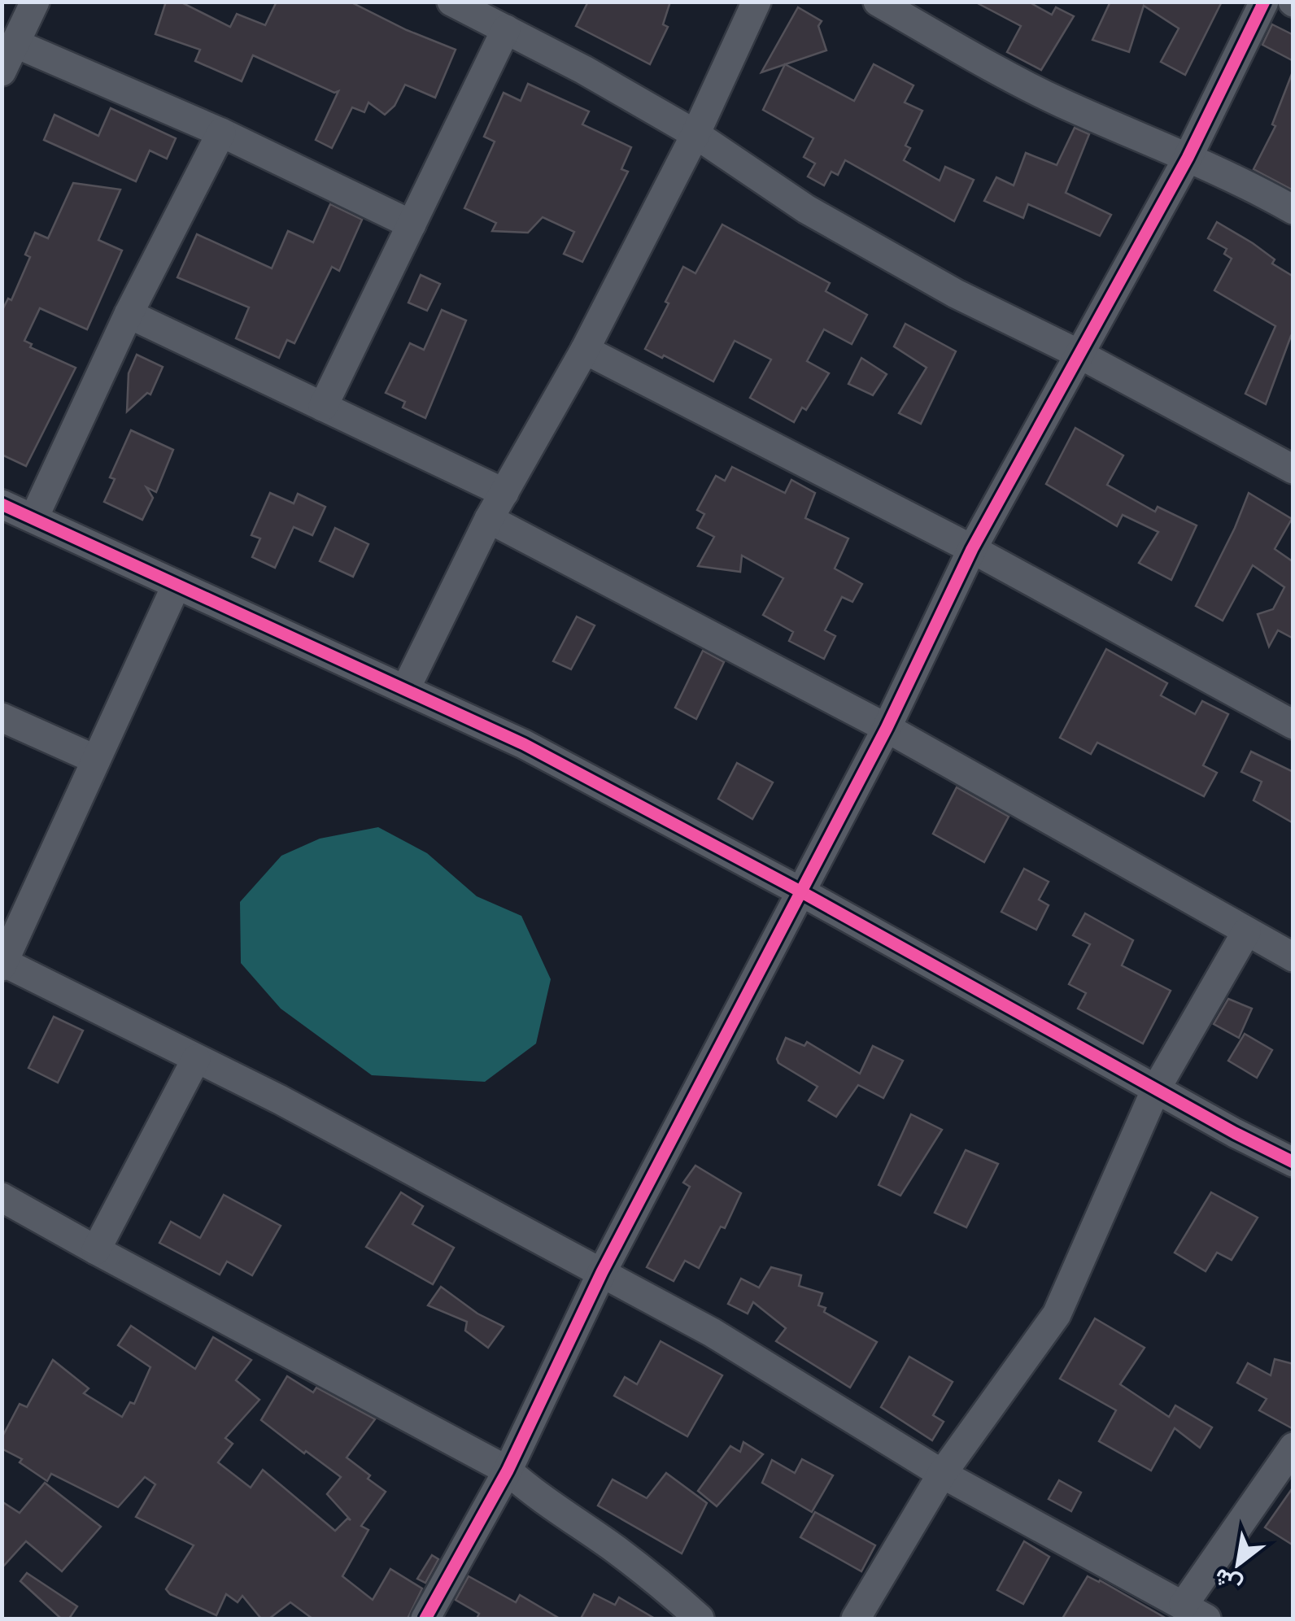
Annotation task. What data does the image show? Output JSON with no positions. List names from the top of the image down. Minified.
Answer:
{"north":"bottom left"}
